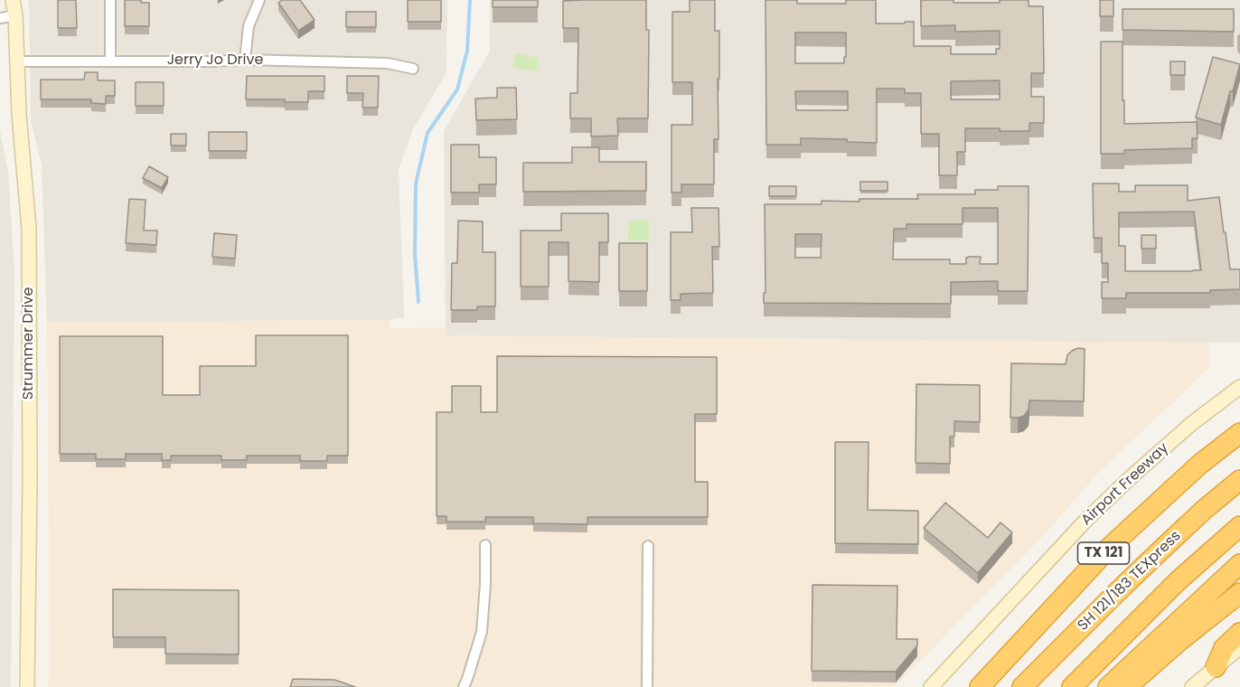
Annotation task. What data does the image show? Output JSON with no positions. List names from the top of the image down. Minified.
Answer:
{"streets":{"highway":["TX 121","SH 121/183 TEXpress"],"main road":["Strummer Drive","Airport Freeway"],"street":["Jerry Jo Drive"]},"crossings":[["Jerry Jo Drive","Strummer Drive"]]}
